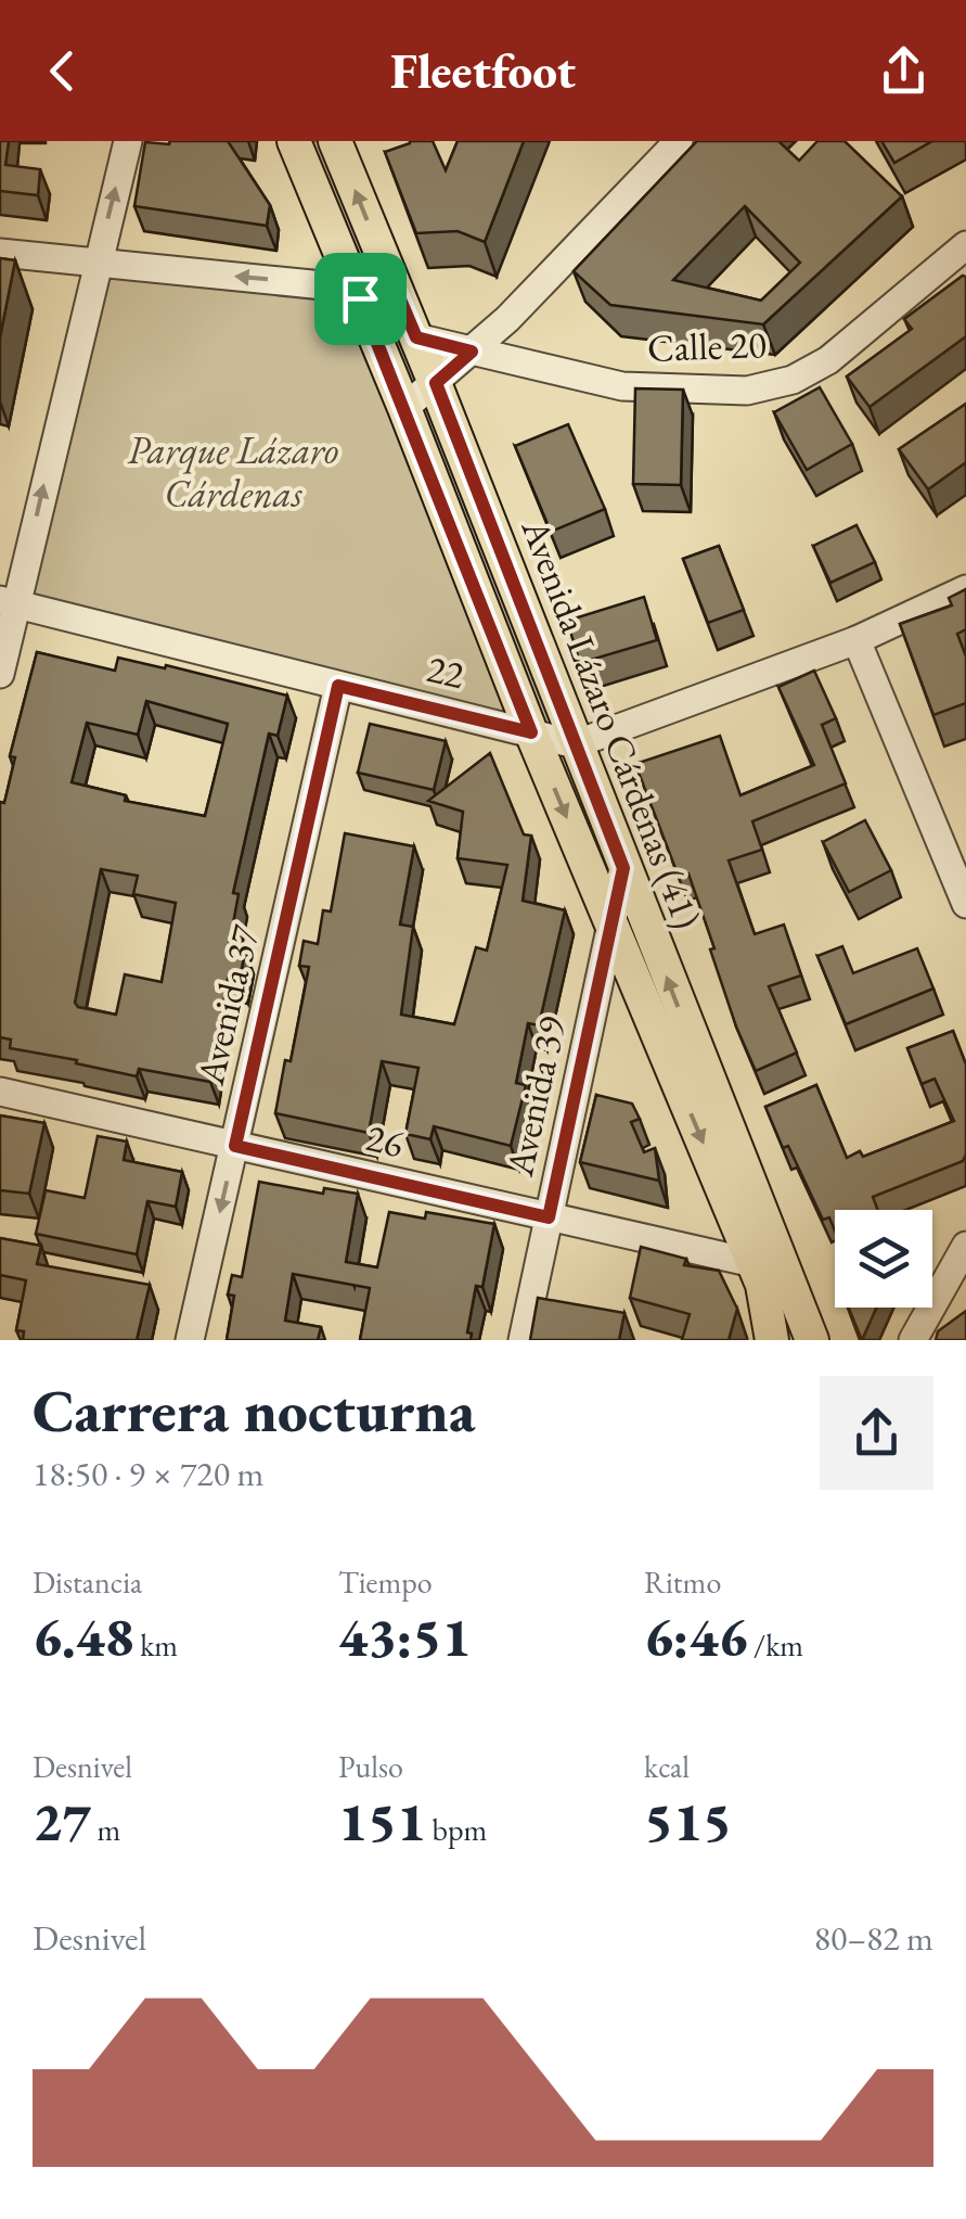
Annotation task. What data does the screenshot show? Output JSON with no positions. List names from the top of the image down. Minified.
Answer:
{"streets":{"main road":["Avenida Lázaro Cárdenas (41)"],"street":["Calle 20","22","Avenida 37","Avenida 39","26"]},"crossings":[["Calle 20","Avenida Lázaro Cárdenas (41)"],["22","Avenida Lázaro Cárdenas (41)"],["22","Avenida 37"],["Avenida Lázaro Cárdenas (41)","Avenida 39"],["Avenida Lázaro Cárdenas (41)","26"],["Avenida 37","26"],["Avenida 39","26"]],"parks":["Parque Lázaro Cárdenas"],"page":{"header":"Fleetfoot","heading":["Carrera nocturna","18:50 · 9 × 720 m"],"stats":[["Distancia","6.48 km"],["Tiempo","43:51"],["Ritmo","6:46 /km"],["Desnivel","27 m"],["Pulso","151 bpm"],["kcal","515"]],"chart":["Desnivel","80–82 m"]}}
